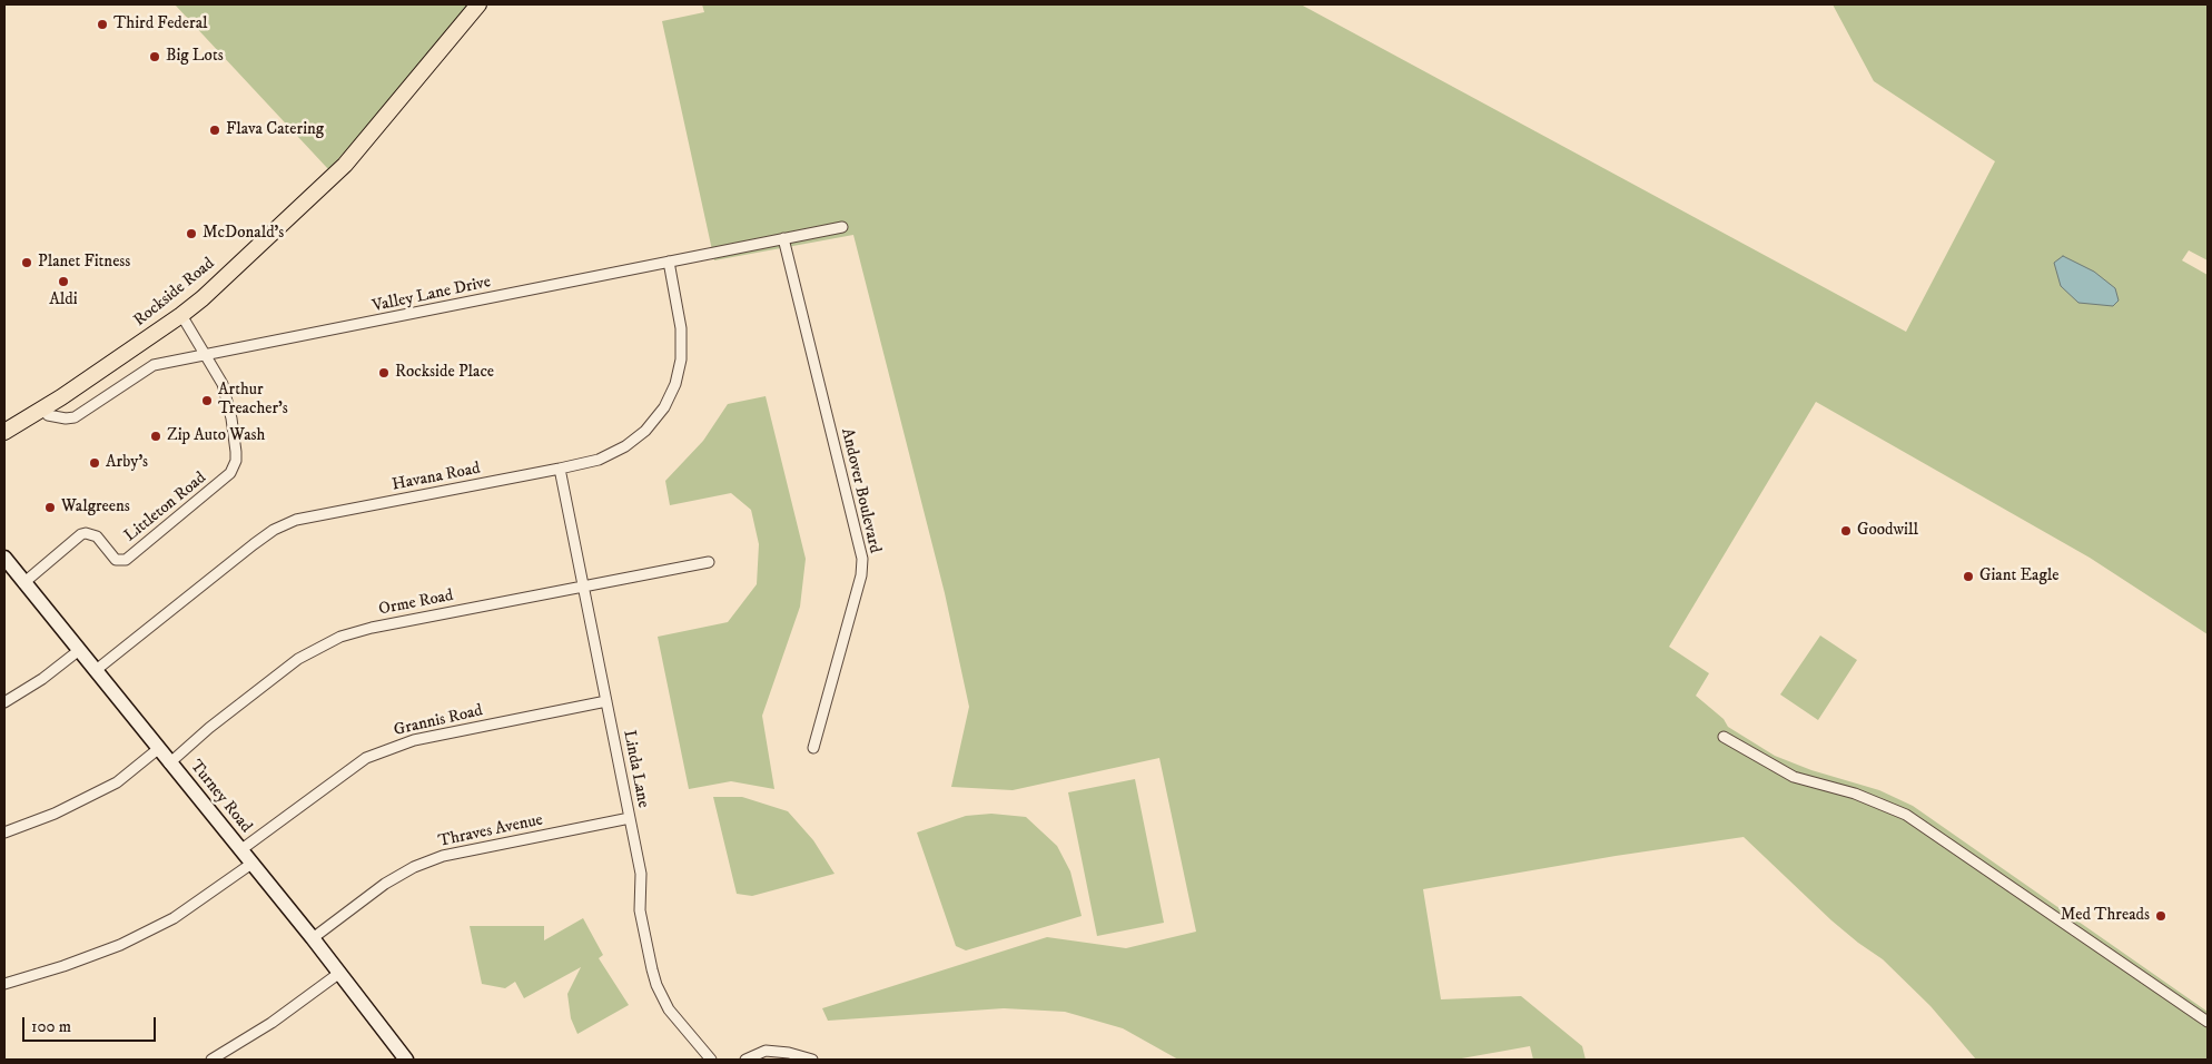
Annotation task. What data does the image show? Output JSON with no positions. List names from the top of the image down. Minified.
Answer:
{"streets":{"main road":["Rockside Road","Turney Road"],"street":["Valley Lane Drive","Havana Road","Andover Boulevard","Littleton Road","Orme Road","Grannis Road","Linda Lane","Thraves Avenue"]},"crossings":[["Rockside Road","Valley Lane Drive"],["Valley Lane Drive","Havana Road"],["Valley Lane Drive","Andover Boulevard"],["Valley Lane Drive","Littleton Road"],["Havana Road","Linda Lane"],["Havana Road","Turney Road"],["Littleton Road","Turney Road"],["Orme Road","Linda Lane"],["Orme Road","Turney Road"],["Grannis Road","Linda Lane"],["Grannis Road","Turney Road"],["Linda Lane","Thraves Avenue"],["Turney Road","Thraves Avenue"]],"places":["Third Federal","Big Lots","Flava Catering","McDonald's","Planet Fitness","Aldi","Rockside Place","Arthur Treacher's","Zip Auto Wash","Arby's","Walgreens","Goodwill","Giant Eagle","Med Threads"],"scale_bar":"100 m"}
